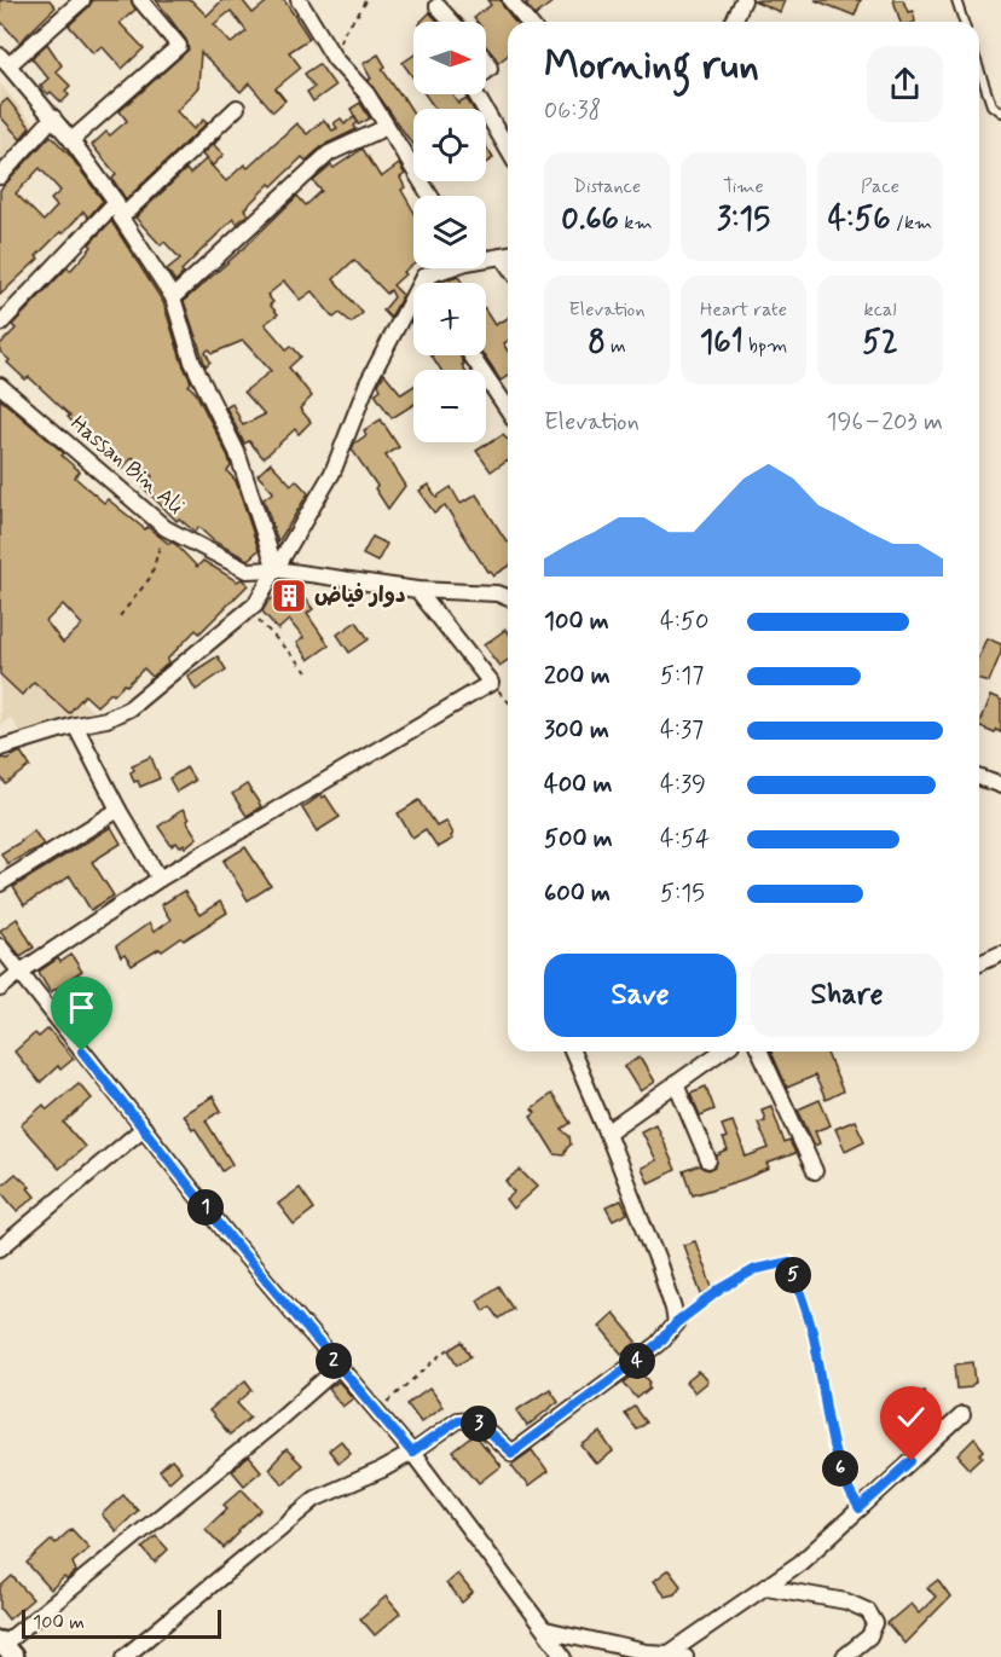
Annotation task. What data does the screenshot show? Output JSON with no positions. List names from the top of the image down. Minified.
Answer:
{"streets":{"street":["Hassan Bin Ali"]},"places":{"building":["دوار فياض"]},"scale_bar":"100 m","north":"right","page":{"map_buttons":["+","−"],"heading":["Morning run","06:38"],"stats":[["Distance","0.66 km"],["Time","3:15"],["Pace","4:56 /km"],["Elevation","8 m"],["Heart rate","161 bpm"],["kcal","52"]],"chart":["Elevation","196–203 m"],"list":[{"name":"100 m","note":"4:50"},{"name":"200 m","note":"5:17"},{"name":"300 m","note":"4:37"},{"name":"400 m","note":"4:39"},{"name":"500 m","note":"4:54"},{"name":"600 m","note":"5:15"}],"buttons":["Save","Share"],"pins":["1","5","2","4","3","6"],"scale":"100 m"}}
